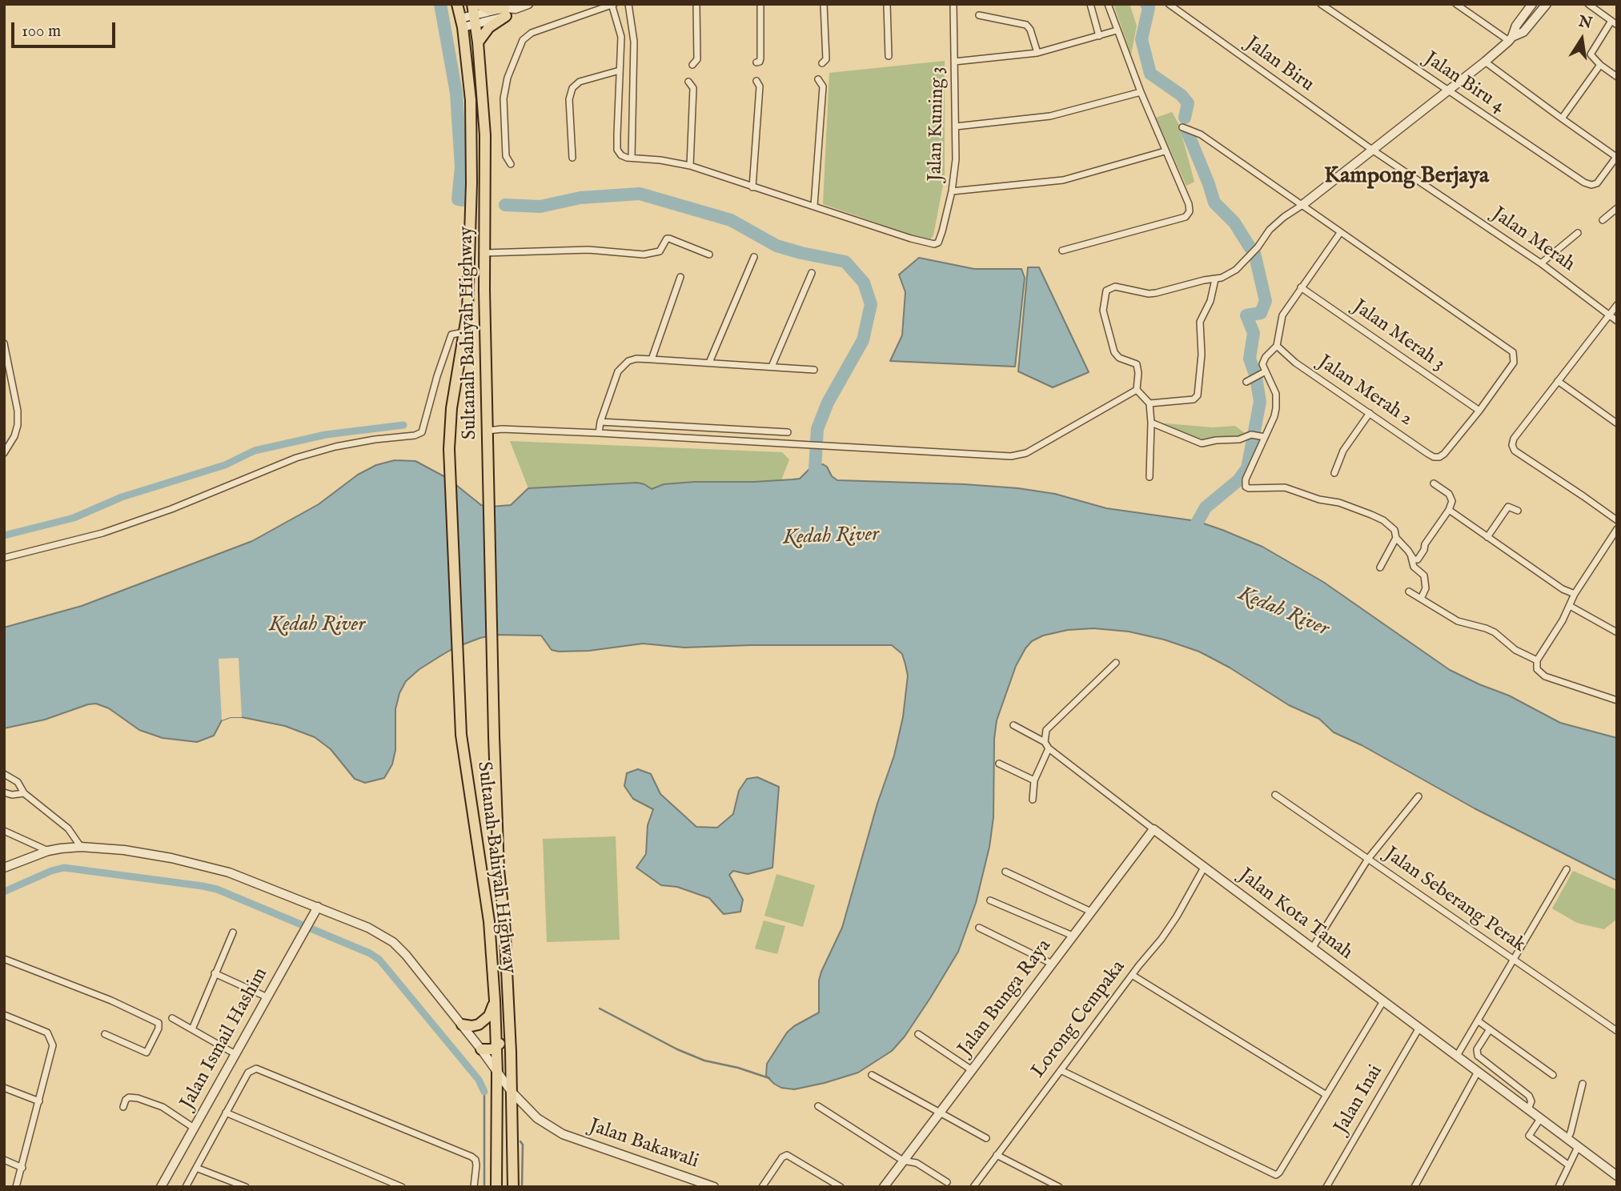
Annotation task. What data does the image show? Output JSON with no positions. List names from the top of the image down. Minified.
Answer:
{"streets":{"main road":["Sultanah Bahiyah Highway"],"street":["Jalan Biru","Jalan Biru 4","Jalan Kuning 3","Jalan Merah","Jalan Merah 3","Jalan Merah 2","Jalan Seberang Perak","Jalan Kota Tanah","Jalan Bunga Raya","Lorong Cempaka","Jalan Ismail Hashim","Jalan Inai","Jalan Bakawali"]},"crossings":[["Jalan Biru","Jalan Merah"],["Sultanah Bahiyah Highway","Jalan Bakawali"],["Jalan Merah 3","Jalan Merah 2"],["Jalan Kota Tanah","Jalan Bunga Raya"],["Jalan Kota Tanah","Lorong Cempaka"],["Jalan Kota Tanah","Jalan Inai"],["Jalan Ismail Hashim","Jalan Bakawali"]],"districts":["Kampong Berjaya"],"water":["Kedah River"],"scale_bar":"100 m","north":"top"}
